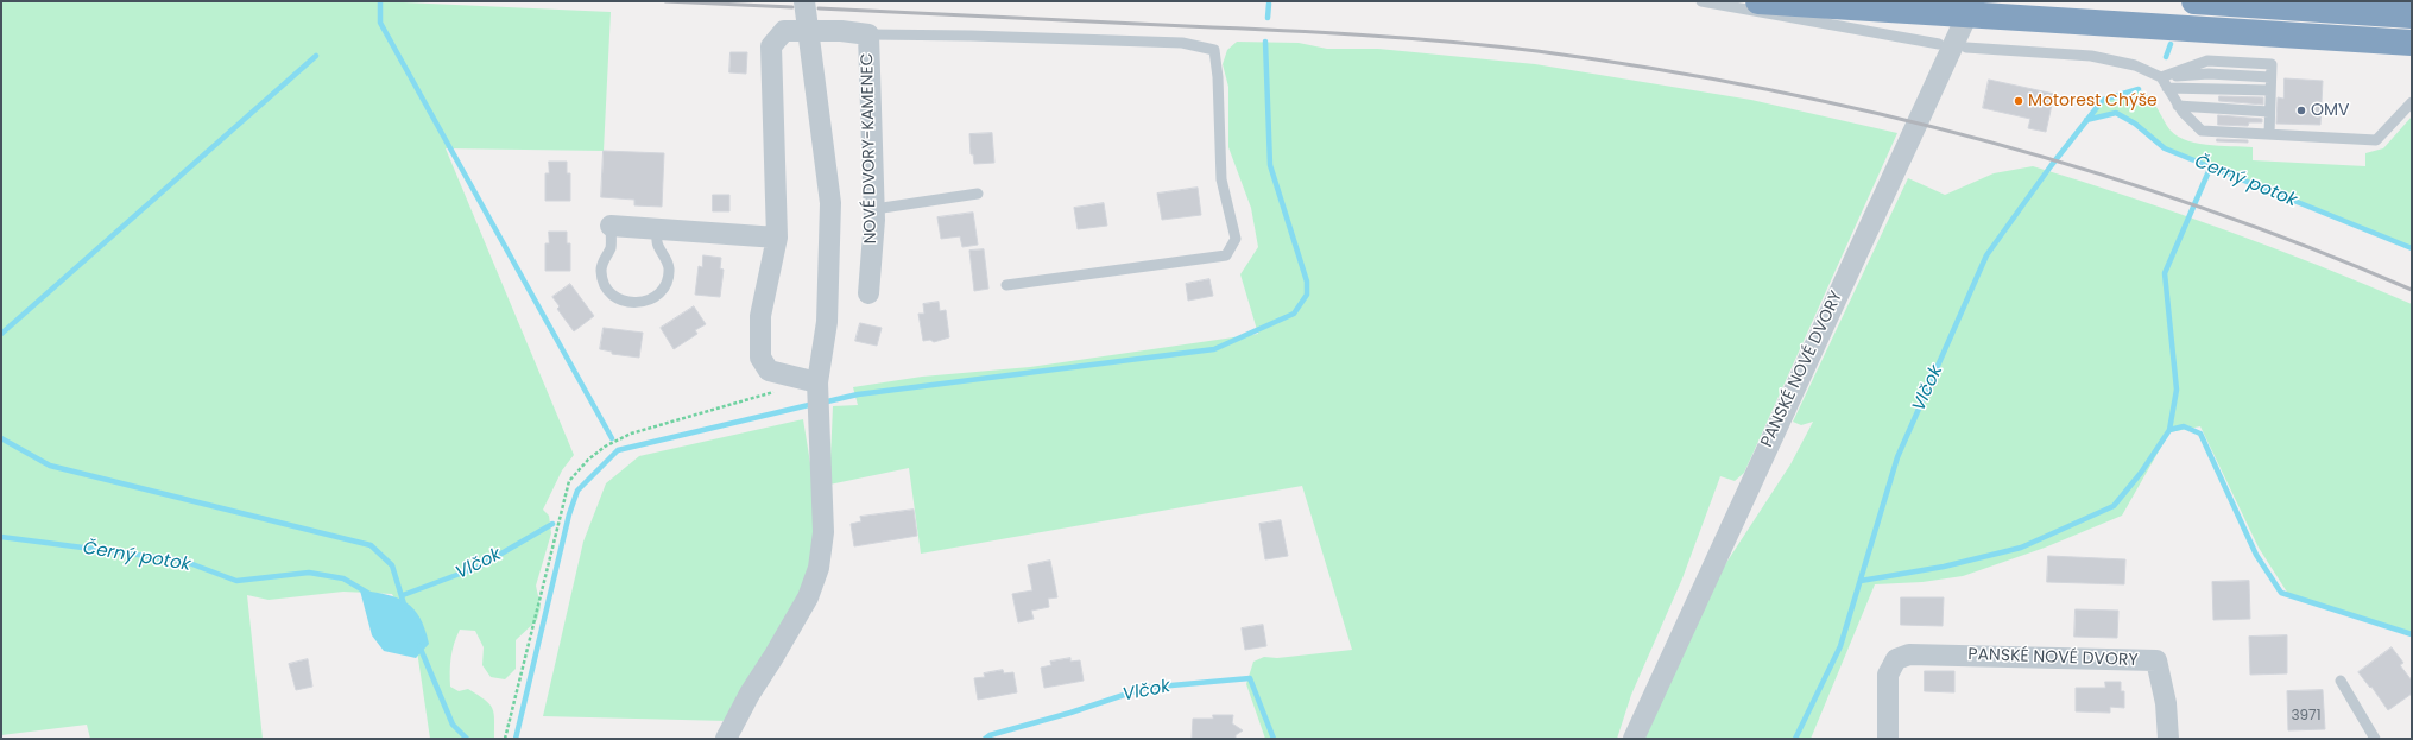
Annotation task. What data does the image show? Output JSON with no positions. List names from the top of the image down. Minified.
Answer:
{"streets":{"street":["NOVÉ DVORY-KAMENEC","PANSKÉ NOVÉ DVORY"]},"water":["Černý potok","Vlčok"],"places":["Motorest Chýše","OMV"],"house_numbers":["3971"]}
